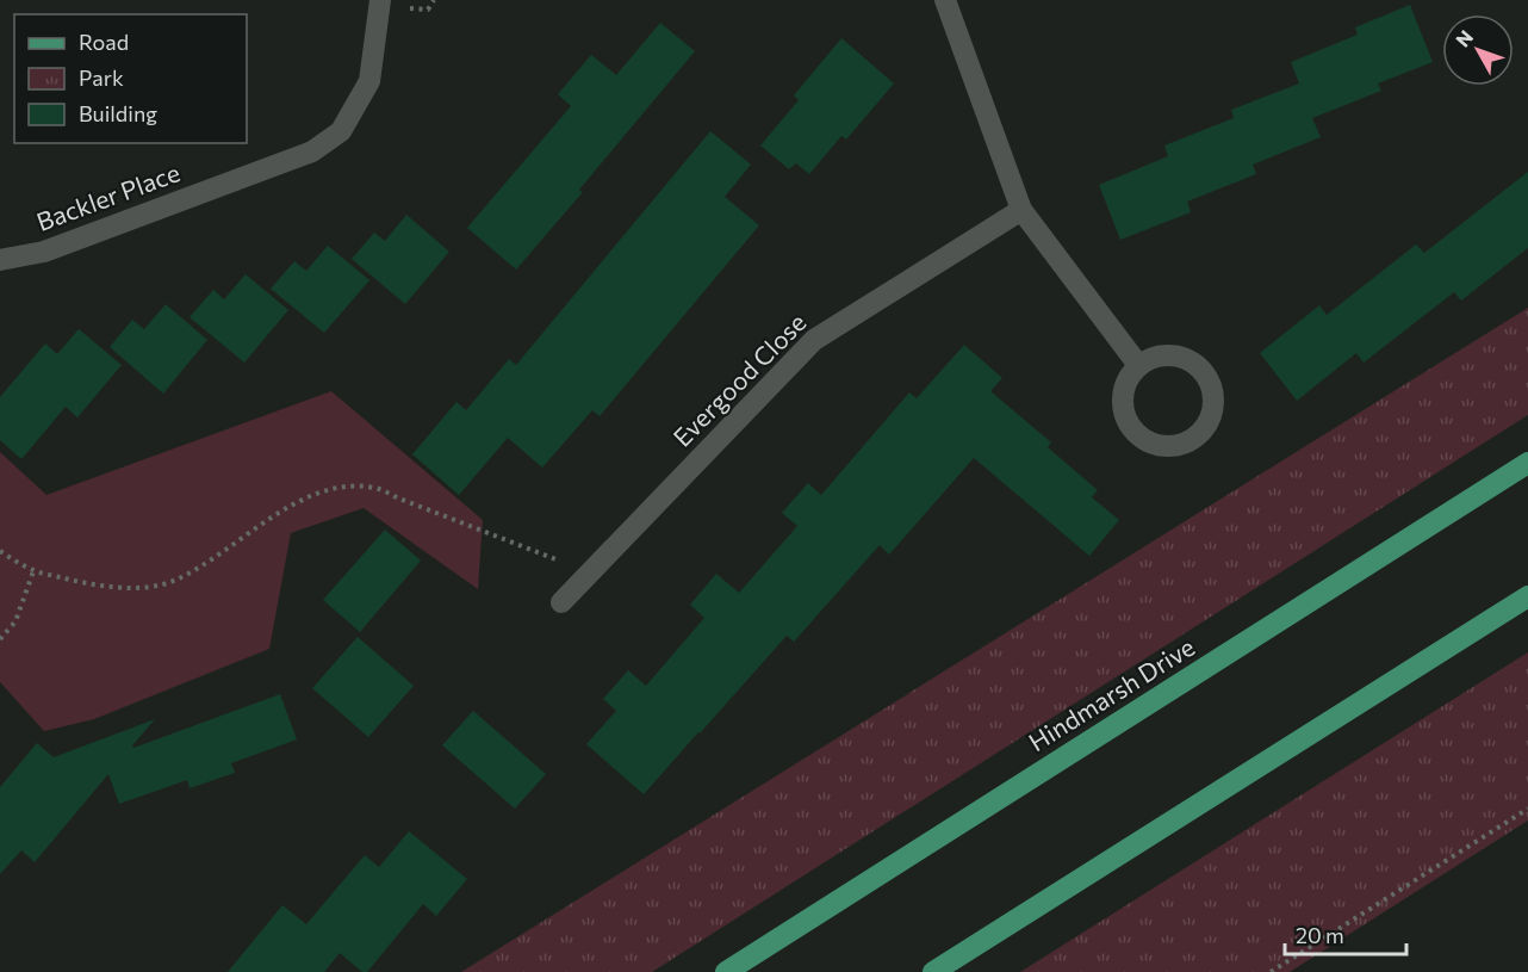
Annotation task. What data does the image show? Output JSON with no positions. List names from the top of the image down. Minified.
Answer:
{"streets":{"main road":["Hindmarsh Drive"],"street":["Backler Place","Evergood Close"]},"legend":["Road","Park","Building"],"scale_bar":"20 m","north":"top left"}
